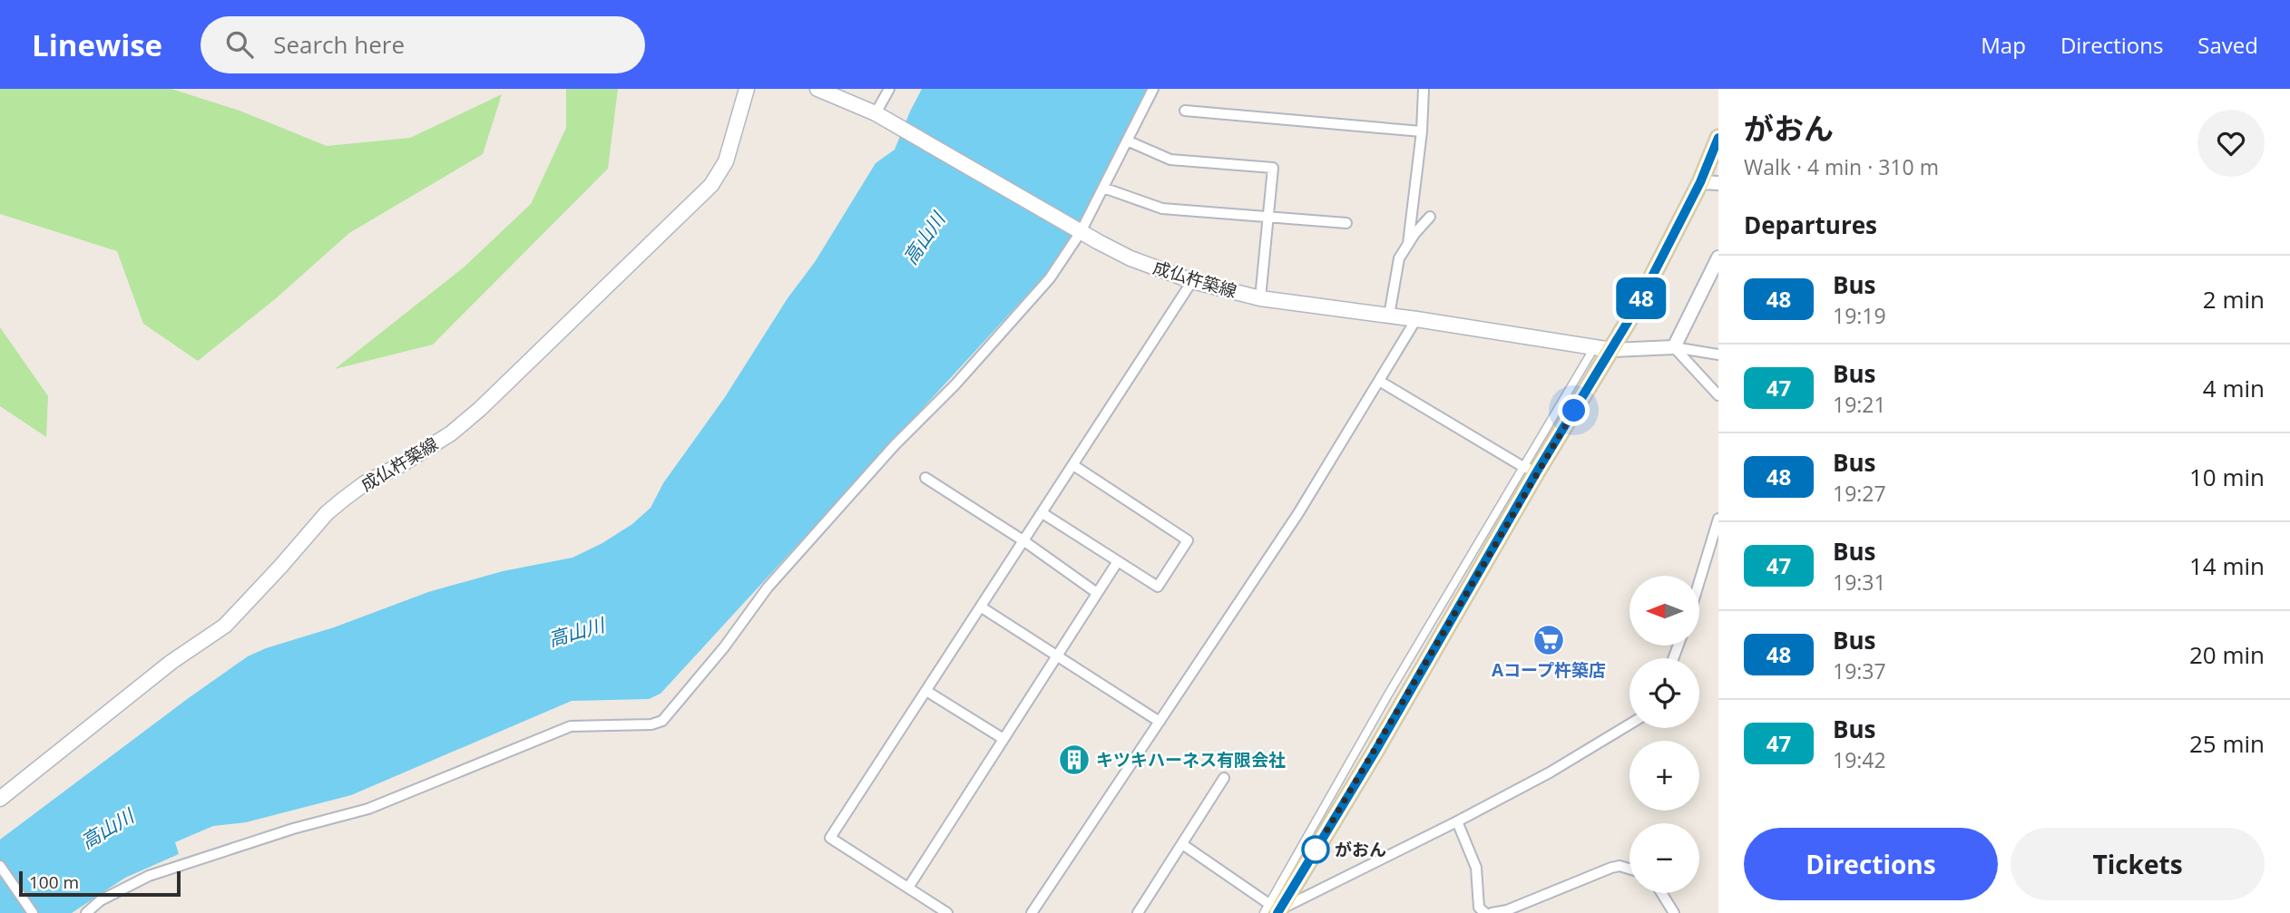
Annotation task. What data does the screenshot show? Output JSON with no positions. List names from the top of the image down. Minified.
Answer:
{"streets":{"main road":["成仏杵築線"]},"water":["高山川"],"places":{"supermarket":["Aコープ杵築店"],"building":["キツキハーネス有限会社"],"other":["がおん"]},"lines":["bus line 48"],"scale_bar":"100 m","north":"left","page":{"header":"Linewise","search":"Search here","nav":["Map","Directions","Saved"],"on_map":"48","heading":[["がおん","Walk · 4 min · 310 m"],"Departures"],"list":[{"mark":"48","name":"Bus","note":"19:19","value":"2 min"},{"mark":"47","name":"Bus","note":"19:21","value":"4 min"},{"mark":"48","name":"Bus","note":"19:27","value":"10 min"},{"mark":"47","name":"Bus","note":"19:31","value":"14 min"},{"mark":"48","name":"Bus","note":"19:37","value":"20 min"},{"mark":"47","name":"Bus","note":"19:42","value":"25 min"}],"map_buttons":["+","−"],"buttons":["Directions","Tickets"],"scale":"100 m"}}
